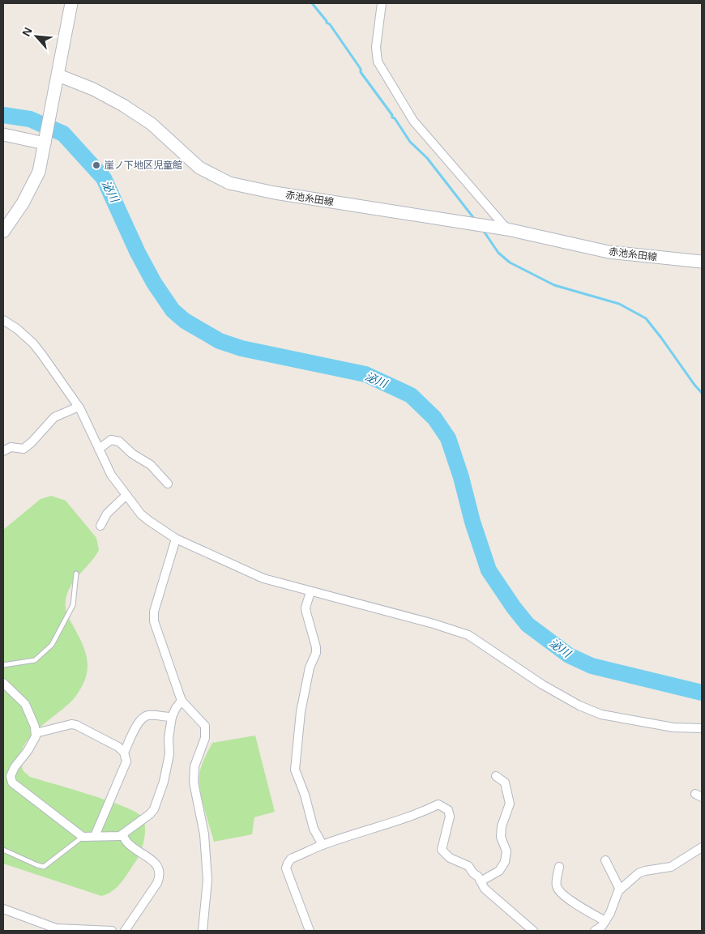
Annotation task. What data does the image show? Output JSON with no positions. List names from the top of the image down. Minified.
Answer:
{"streets":{"main road":["赤池糸田線"]},"water":["泌川"],"places":["崖ノ下地区児童館"],"north":"top left"}
